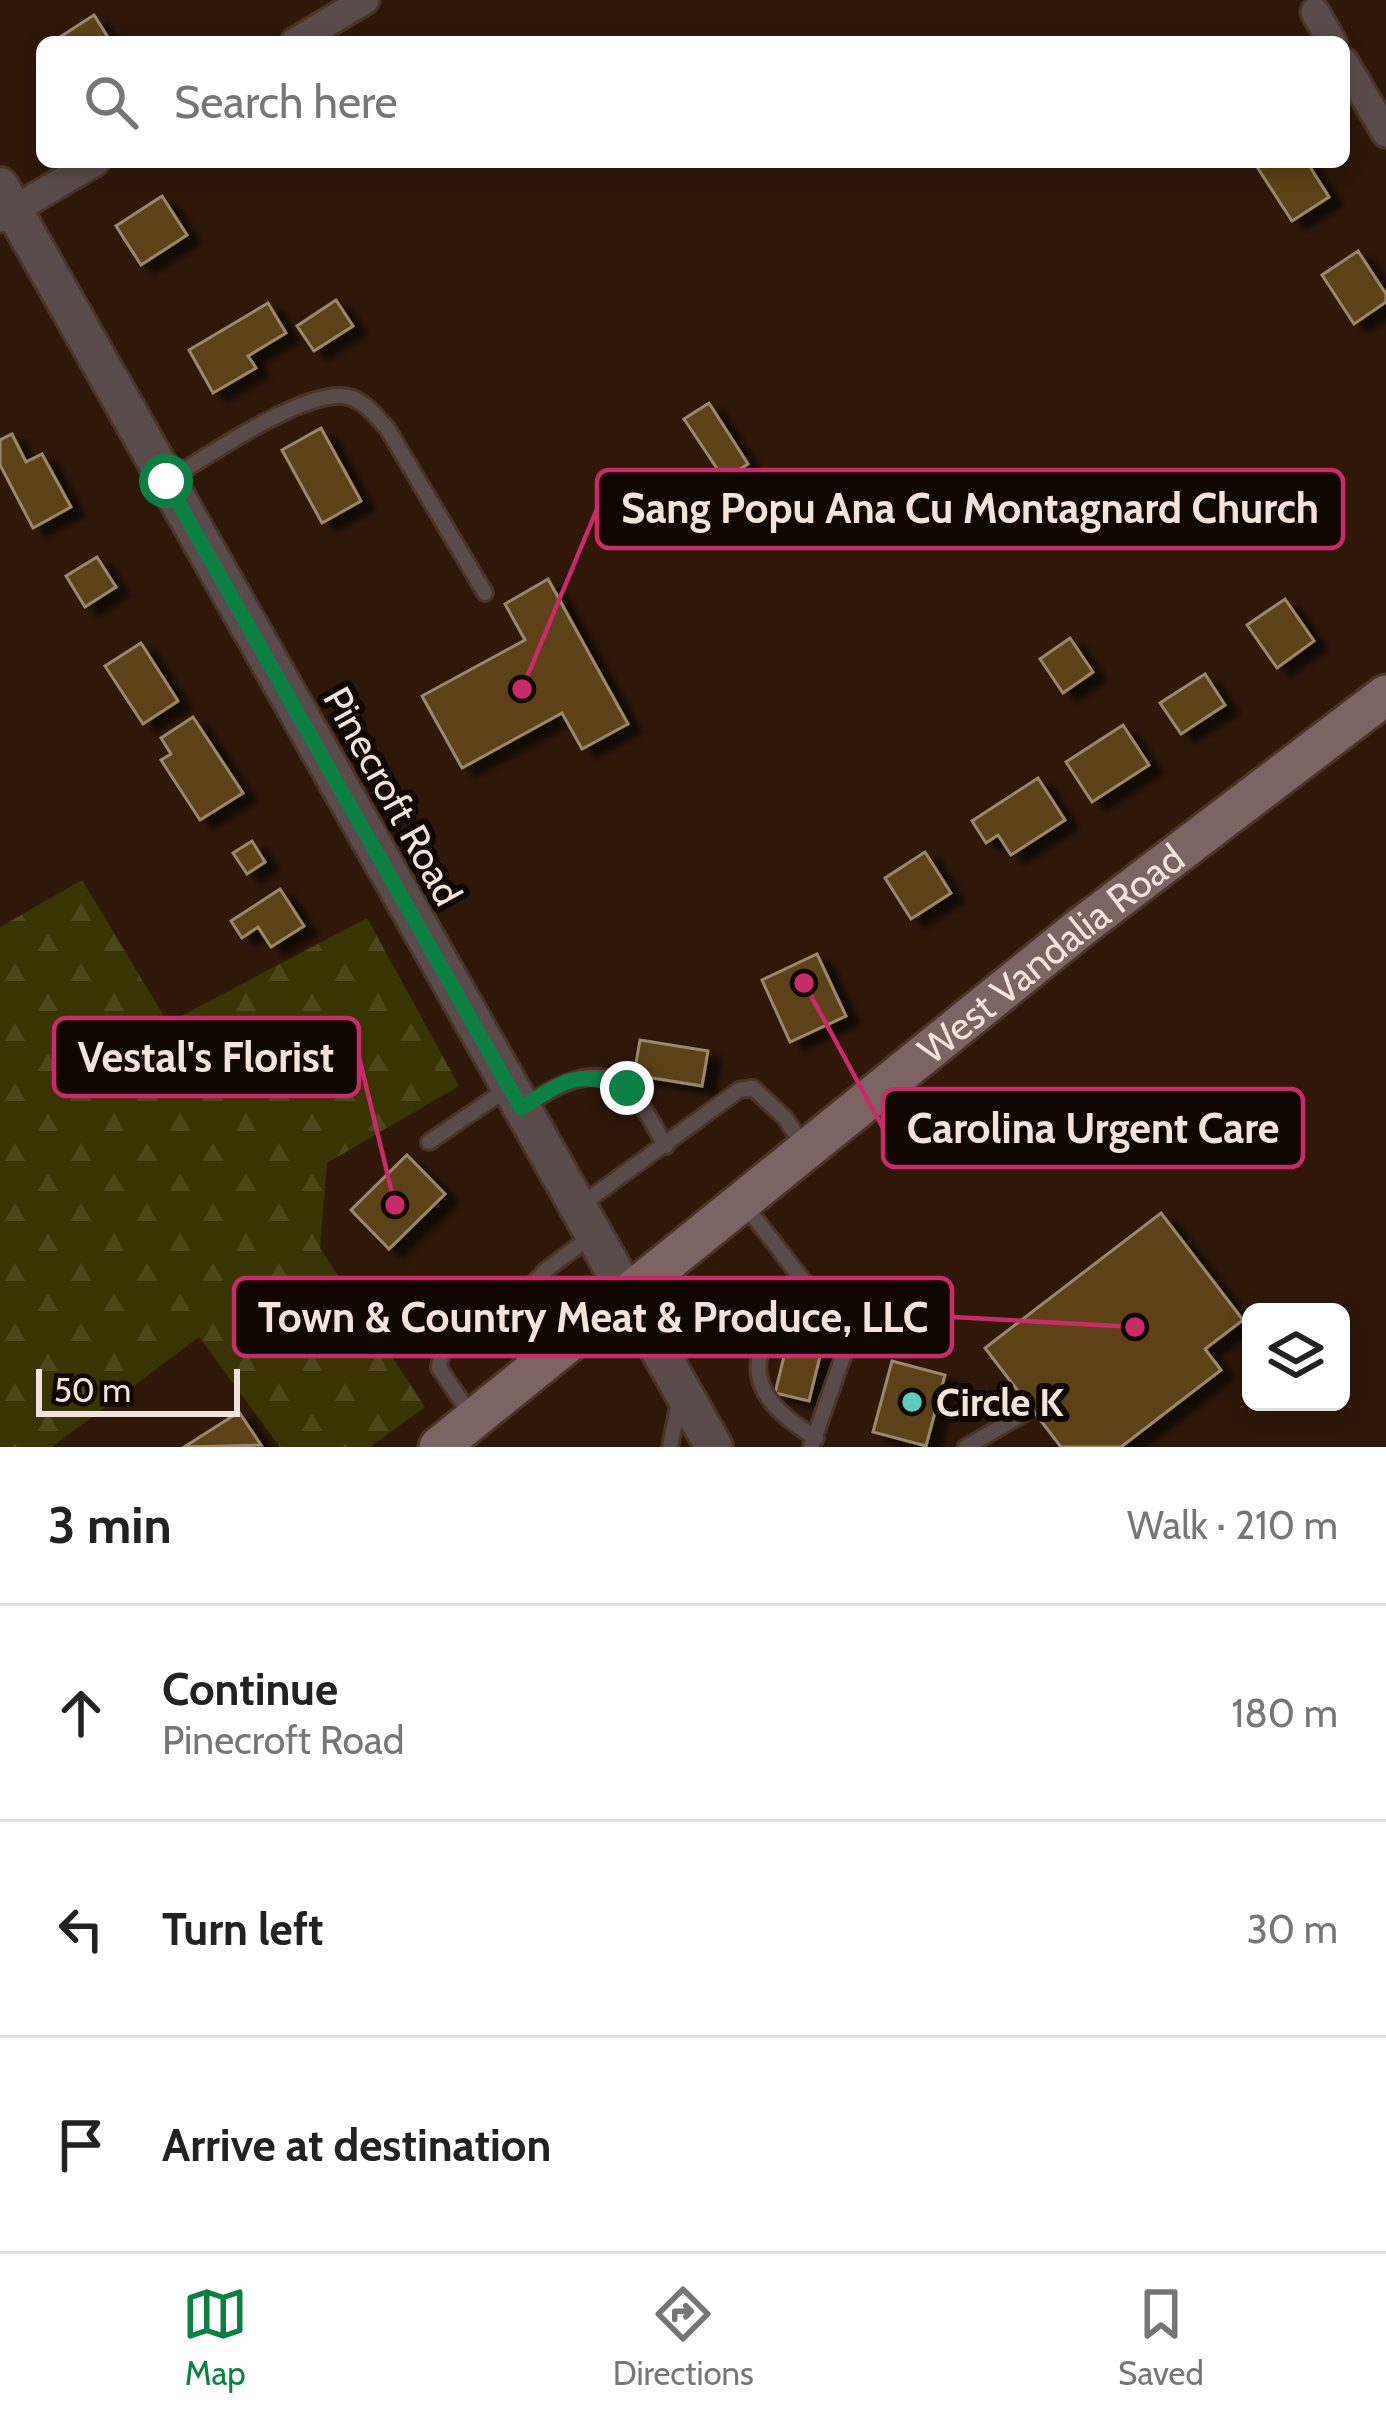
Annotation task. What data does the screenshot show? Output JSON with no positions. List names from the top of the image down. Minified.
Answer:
{"streets":{"main road":["West Vandalia Road"],"street":["Pinecroft Road"]},"crossings":[["Pinecroft Road","West Vandalia Road"]],"places":["Sang Popu Ana Cu Montagnard Church","Carolina Urgent Care","Vestal's Florist","Town & Country Meat & Produce, LLC","Circle K"],"scale_bar":"50 m","page":{"search":"Search here","scale":"50 m","heading":["3 min","Walk · 210 m"],"list":[["Continue","Pinecroft Road","180 m"],["Turn left","30 m"],"Arrive at destination"],"nav":["Map","Directions","Saved"]}}
